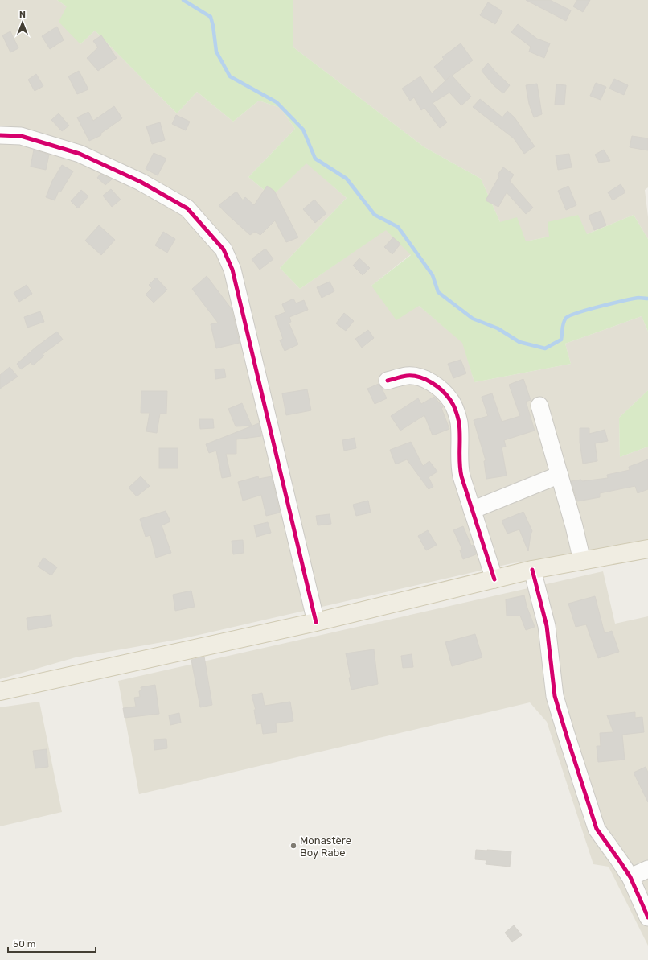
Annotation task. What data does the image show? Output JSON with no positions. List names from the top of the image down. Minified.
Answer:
{"places":["Monastère Boy Rabe"],"scale_bar":"50 m","north":"top"}
